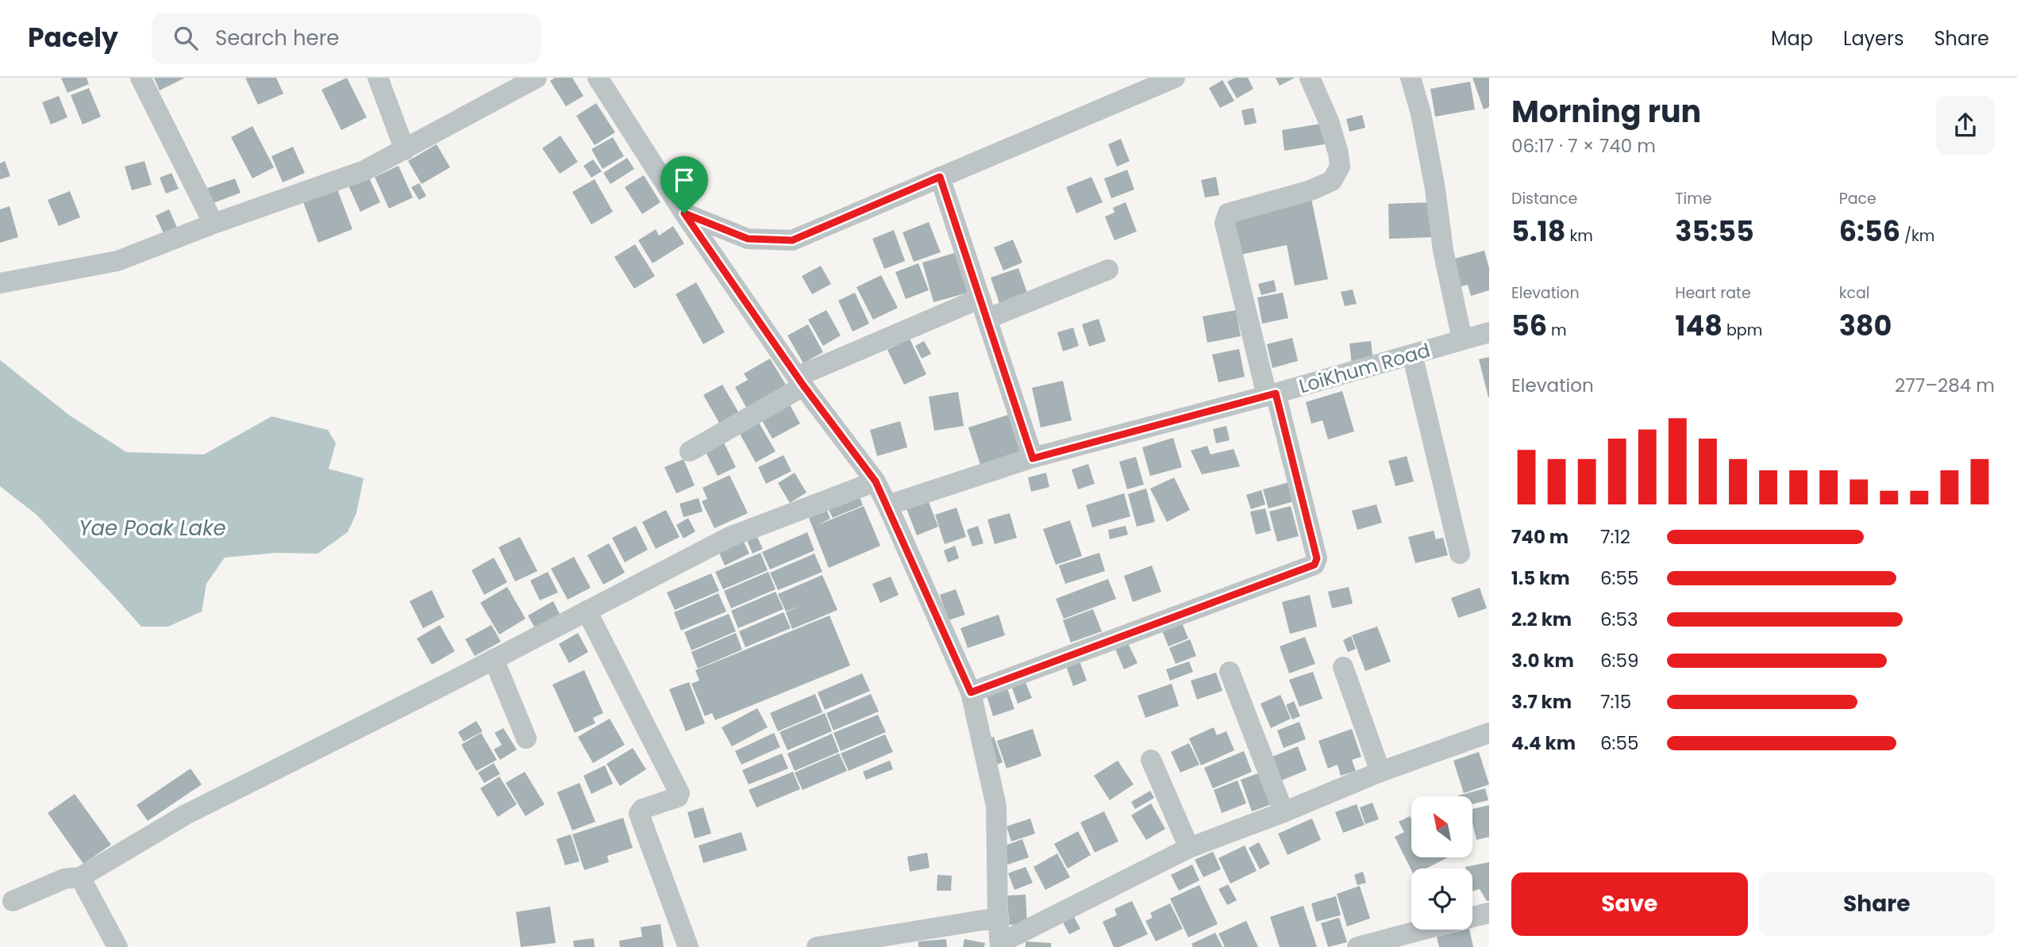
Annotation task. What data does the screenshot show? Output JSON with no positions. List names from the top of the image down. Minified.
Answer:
{"streets":{"street":["LoiKhum Road"]},"water":["Yae Poak Lake"],"north":"top left","page":{"header":"Pacely","search":"Search here","nav":["Map","Layers","Share"],"heading":["Morning run","06:17 · 7 × 740 m"],"stats":[["Distance","5.18 km"],["Time","35:55"],["Pace","6:56 /km"],["Elevation","56 m"],["Heart rate","148 bpm"],["kcal","380"]],"chart":["Elevation","277–284 m"],"list":[{"name":"740 m","note":"7:12"},{"name":"1.5 km","note":"6:55"},{"name":"2.2 km","note":"6:53"},{"name":"3.0 km","note":"6:59"},{"name":"3.7 km","note":"7:15"},{"name":"4.4 km","note":"6:55"}],"buttons":["Save","Share"]}}
